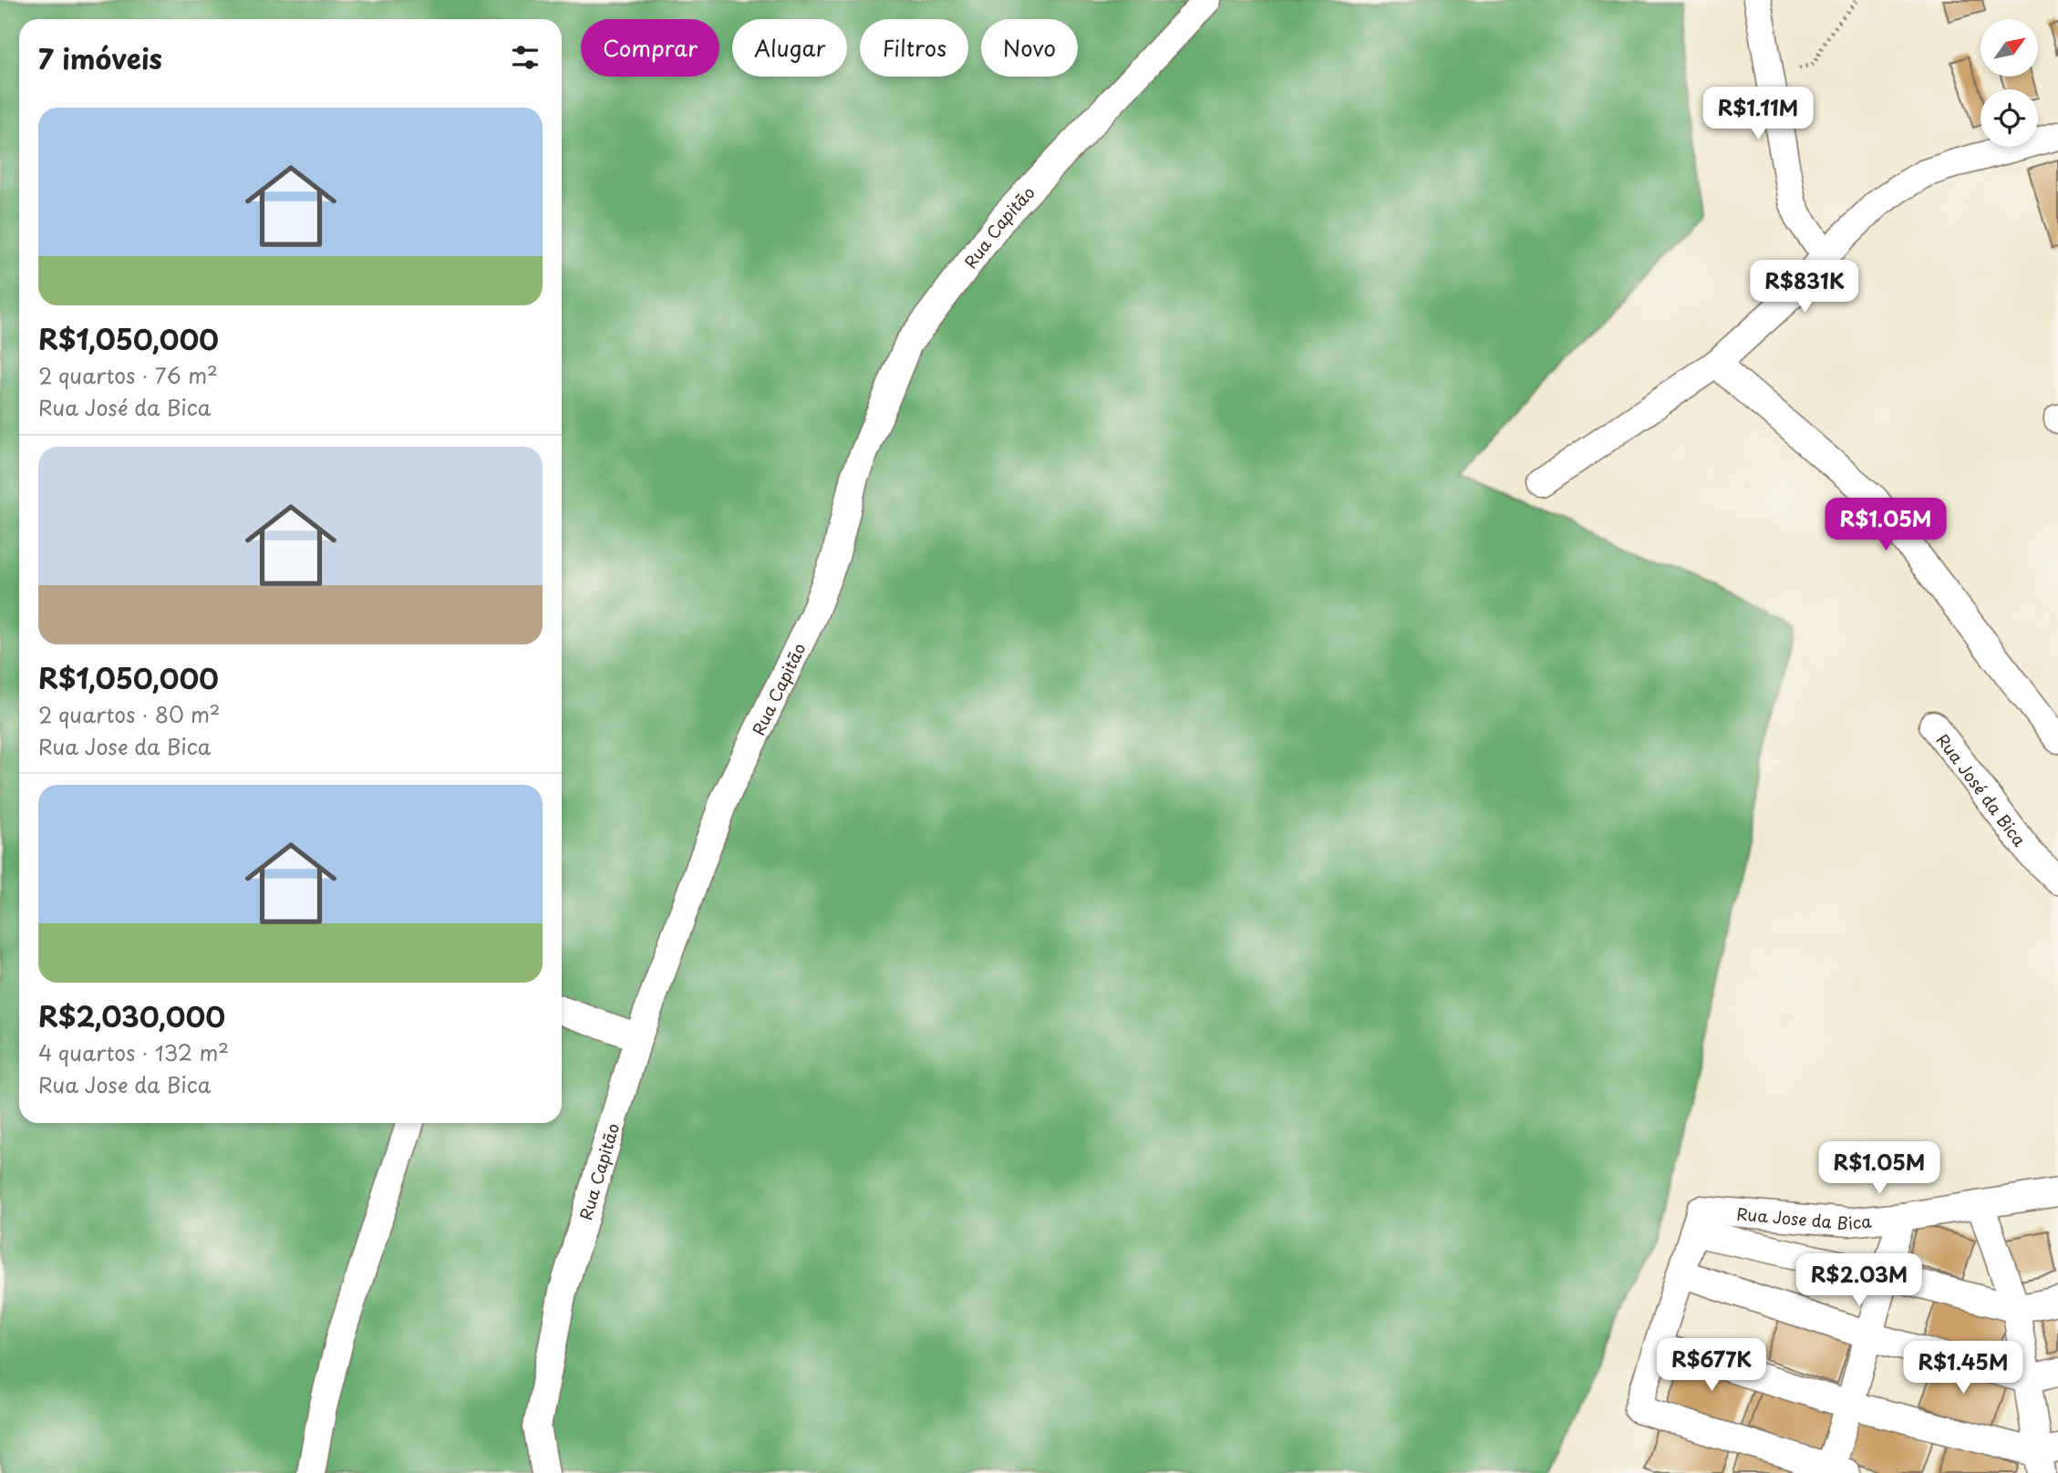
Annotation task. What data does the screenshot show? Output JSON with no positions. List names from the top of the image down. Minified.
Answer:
{"streets":{"street":["Rua Capitão","Rua José da Bica","Rua Jose da Bica"]},"north":"top right","page":{"chip":["Comprar","Alugar","Filtros","Novo"],"heading":"7 imóveis","price":["R$1.11M","R$831K","R$1.05M","R$1.05M","R$2.03M","R$677K","R$1.45M"],"list":[{"name":"R$1,050,000","note":"2 quartos · 76 m² · Rua José da Bica"},{"name":"R$1,050,000","note":"2 quartos · 80 m² · Rua Jose da Bica"},{"name":"R$2,030,000","note":"4 quartos · 132 m² · Rua Jose da Bica"}]}}
